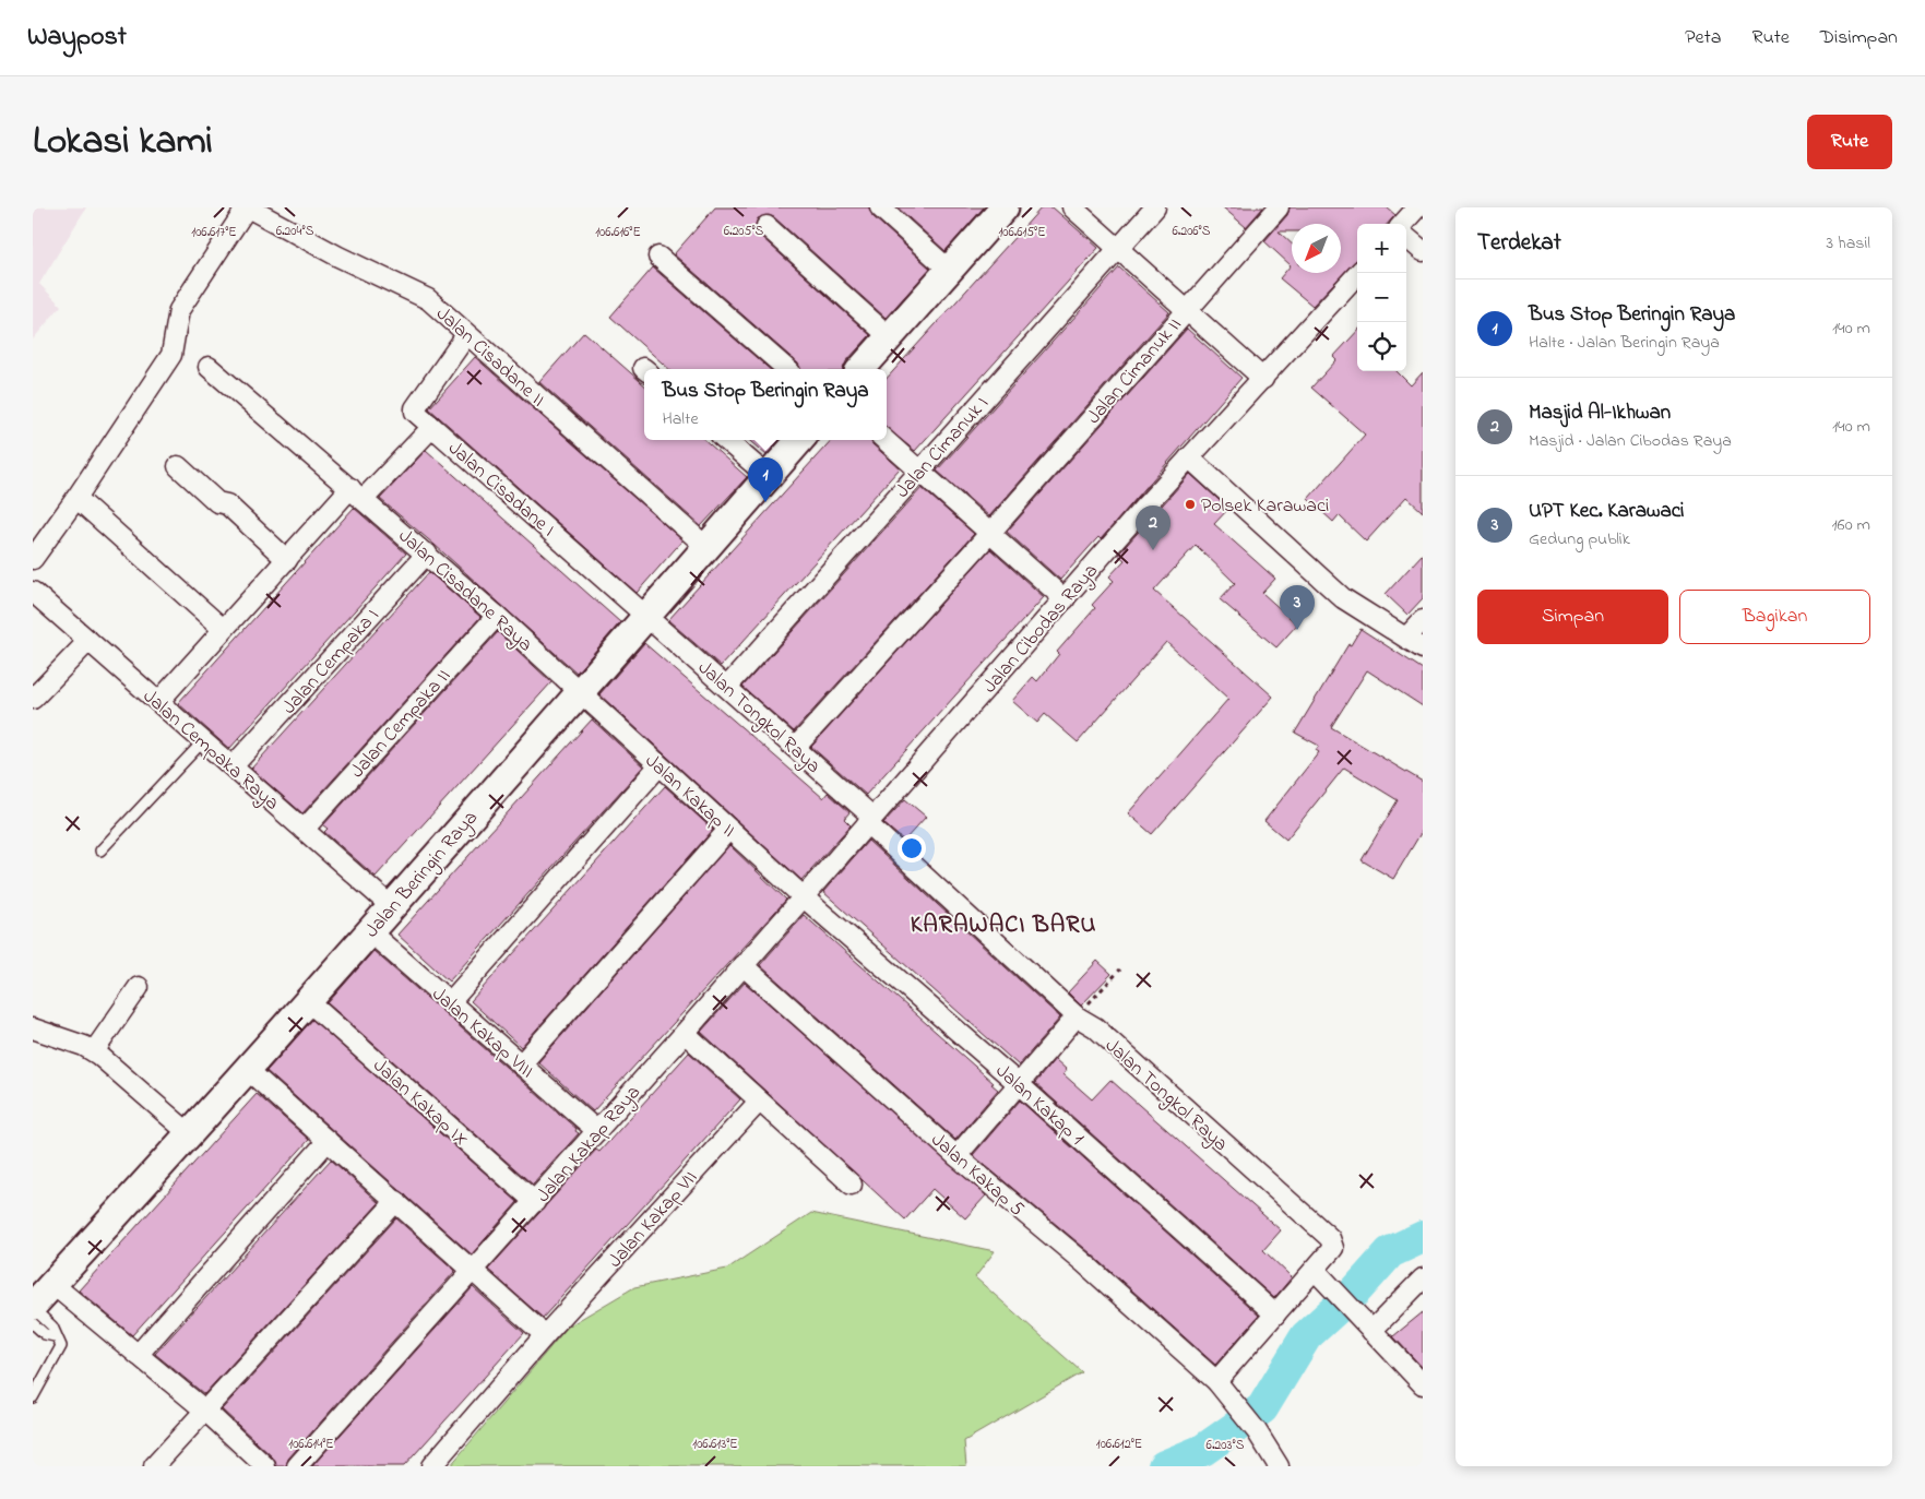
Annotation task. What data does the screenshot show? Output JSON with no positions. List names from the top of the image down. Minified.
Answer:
{"streets":{"street":["Jalan Cisadane II","Jalan Cimanuk II","Jalan Cimanuk I","Jalan Cisadane I","Jalan Cisadane Raya","Jalan Cibodas Raya","Jalan Cempaka I","Jalan Tongkol Raya","Jalan Cempaka II","Jalan Cempaka Raya","Jalan Kakap II","Jalan Beringin Raya","Jalan Kakap VIII","Jalan Kakap IX","Jalan Kakap 1","Jalan Kakap Raya","Jalan Kakap 5","Jalan Kakap VII"]},"crossings":[["Jalan Cisadane II","Jalan Beringin Raya"],["Jalan Cimanuk II","Jalan Tongkol Raya"],["Jalan Cimanuk I","Jalan Tongkol Raya"],["Jalan Cisadane I","Jalan Cisadane Raya"],["Jalan Cisadane I","Jalan Tongkol Raya"],["Jalan Cisadane I","Jalan Cempaka Raya"],["Jalan Cisadane I","Jalan Beringin Raya"],["Jalan Cisadane Raya","Jalan Cempaka I"],["Jalan Cisadane Raya","Jalan Cempaka II"],["Jalan Cisadane Raya","Jalan Kakap II"],["Jalan Cisadane Raya","Jalan Beringin Raya"],["Jalan Cibodas Raya","Jalan Tongkol Raya"],["Jalan Cibodas Raya","Jalan Kakap Raya"],["Jalan Cempaka I","Jalan Cempaka Raya"],["Jalan Tongkol Raya","Jalan Beringin Raya"],["Jalan Tongkol Raya","Jalan Kakap 1"],["Jalan Tongkol Raya","Jalan Kakap Raya"],["Jalan Tongkol Raya","Jalan Kakap 5"],["Jalan Cempaka II","Jalan Cempaka Raya"],["Jalan Cempaka Raya","Jalan Beringin Raya"],["Jalan Kakap II","Jalan Beringin Raya"],["Jalan Kakap II","Jalan Kakap 1"],["Jalan Kakap II","Jalan Kakap Raya"],["Jalan Beringin Raya","Jalan Kakap VIII"],["Jalan Beringin Raya","Jalan Kakap IX"],["Jalan Kakap VIII","Jalan Kakap Raya"],["Jalan Kakap IX","Jalan Kakap Raya"],["Jalan Kakap 1","Jalan Kakap Raya"],["Jalan Kakap Raya","Jalan Kakap 5"]],"districts":["KARAWACI BARU"],"places":["Polsek Karawaci"],"north":"bottom left","page":{"header":"Waypost","nav":["Peta","Rute","Disimpan"],"title":"Lokasi kami","buttons":["Rute",["Simpan","Bagikan"]],"heading":["Terdekat","3 hasil"],"map_buttons":["+","−"],"list":[{"mark":"1","name":"Bus Stop Beringin Raya","note":"Halte · Jalan Beringin Raya","value":"140 m"},{"mark":"2","name":"Masjid Al-Ikhwan","note":"Masjid · Jalan Cibodas Raya","value":"140 m"},{"mark":"3","name":"UPT Kec. Karawaci","note":"Gedung publik","value":"160 m"}],"popup":["Bus Stop Beringin Raya","Halte"],"pins":["1","2","3"]},"coordinates":["6.206°S","6.204°S","6.205°S","106.617°E","106.616°E","106.615°E","106.614°E","106.613°E","106.612°E","6.203°S"]}
